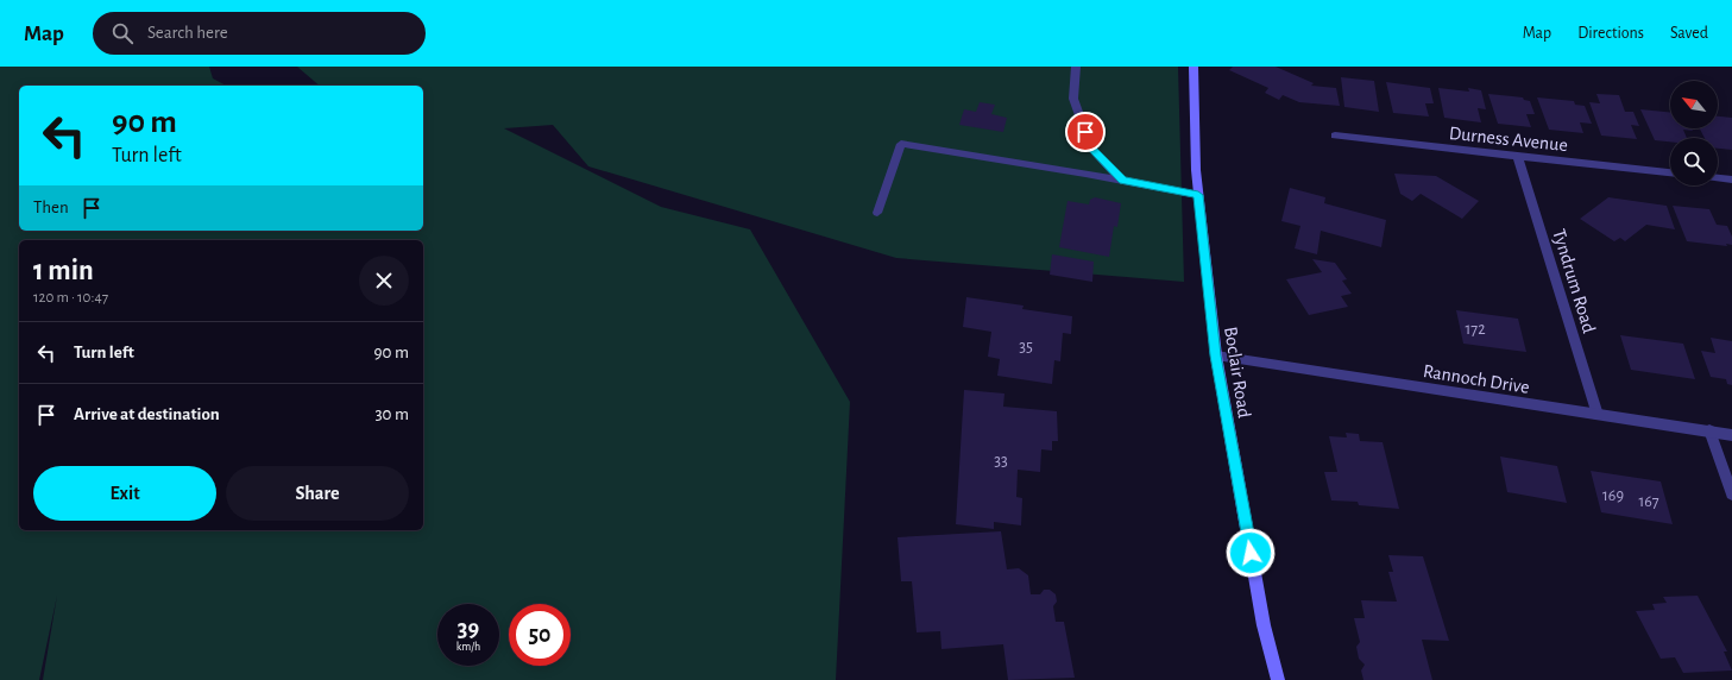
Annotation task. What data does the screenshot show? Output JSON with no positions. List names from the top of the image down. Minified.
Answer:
{"streets":{"main road":["Boclair Road"],"street":["Durness Avenue","Tyndrum Road","Rannoch Drive"]},"crossings":[["Durness Avenue","Tyndrum Road"],["Tyndrum Road","Rannoch Drive"],["Boclair Road","Rannoch Drive"]],"house_numbers":["172","35","33","169","167"],"north":"top left","page":{"header":"Map","search":"Search here","nav":["Map","Directions","Saved"],"turn":["90 m","Turn left"],"then":"Then","heading":["1 min","120 m · 10:47"],"list":[{"name":"Turn left","value":"90 m"},{"name":"Arrive at destination","value":"30 m"}],"buttons":["Exit","Share"],"speed":"39 km/h","limit":"50"}}
